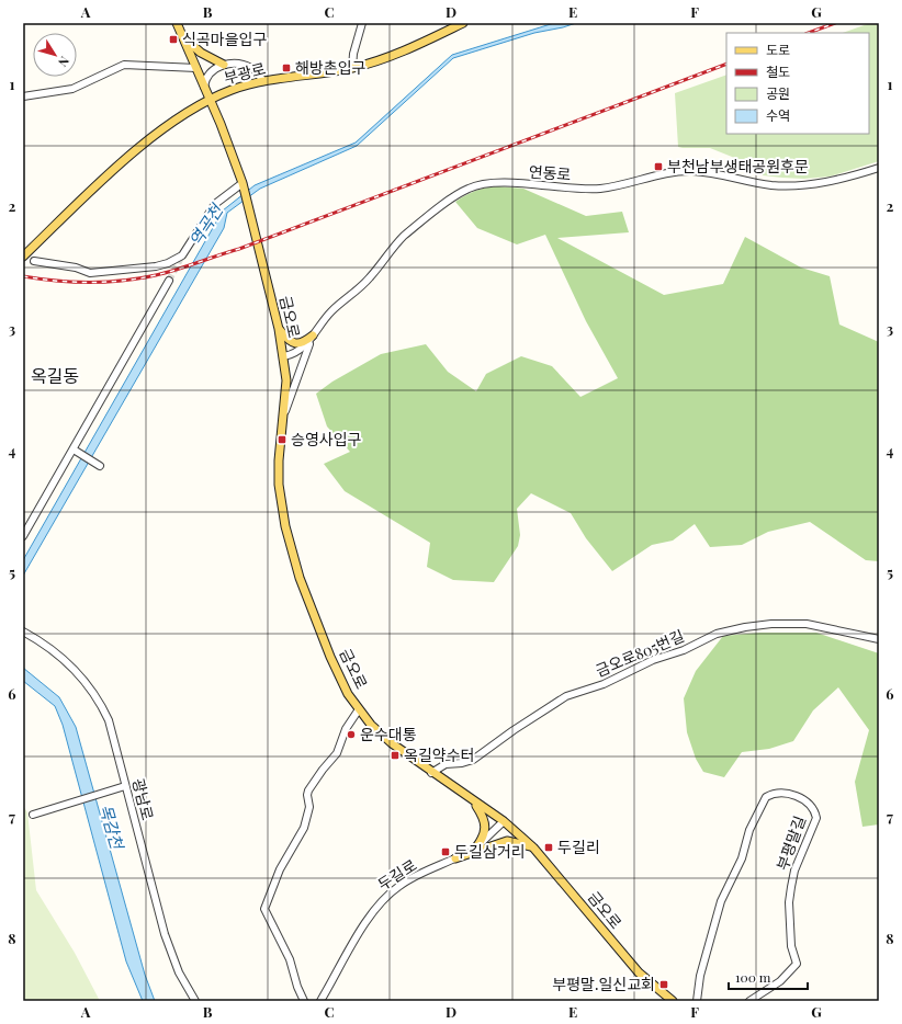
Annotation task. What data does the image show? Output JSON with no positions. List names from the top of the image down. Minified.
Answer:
{"streets":{"main road":["부광로","금오로"],"street":["연동로","금오로805번길","광남로","부평말길","두길로"]},"crossings":[["연동로","금오로"],["금오로","금오로805번길"],["금오로","두길로"]],"districts":["옥길동"],"water":["역곡천","목감천"],"places":{"transit":["식곡마을입구","해방촌입구","부천남부생태공원후문","승영사입구","옥길약수터","두길리","두길삼거리","부평말.일신교회"],"other":["운수대통"]},"legend":["도로","철도","공원","수역"],"scale_bar":"100 m","north":"bottom right","grid":{"columns":["A","B","C","D","E","F","G"],"rows":["1","2","3","4","5","6","7","8"]}}
